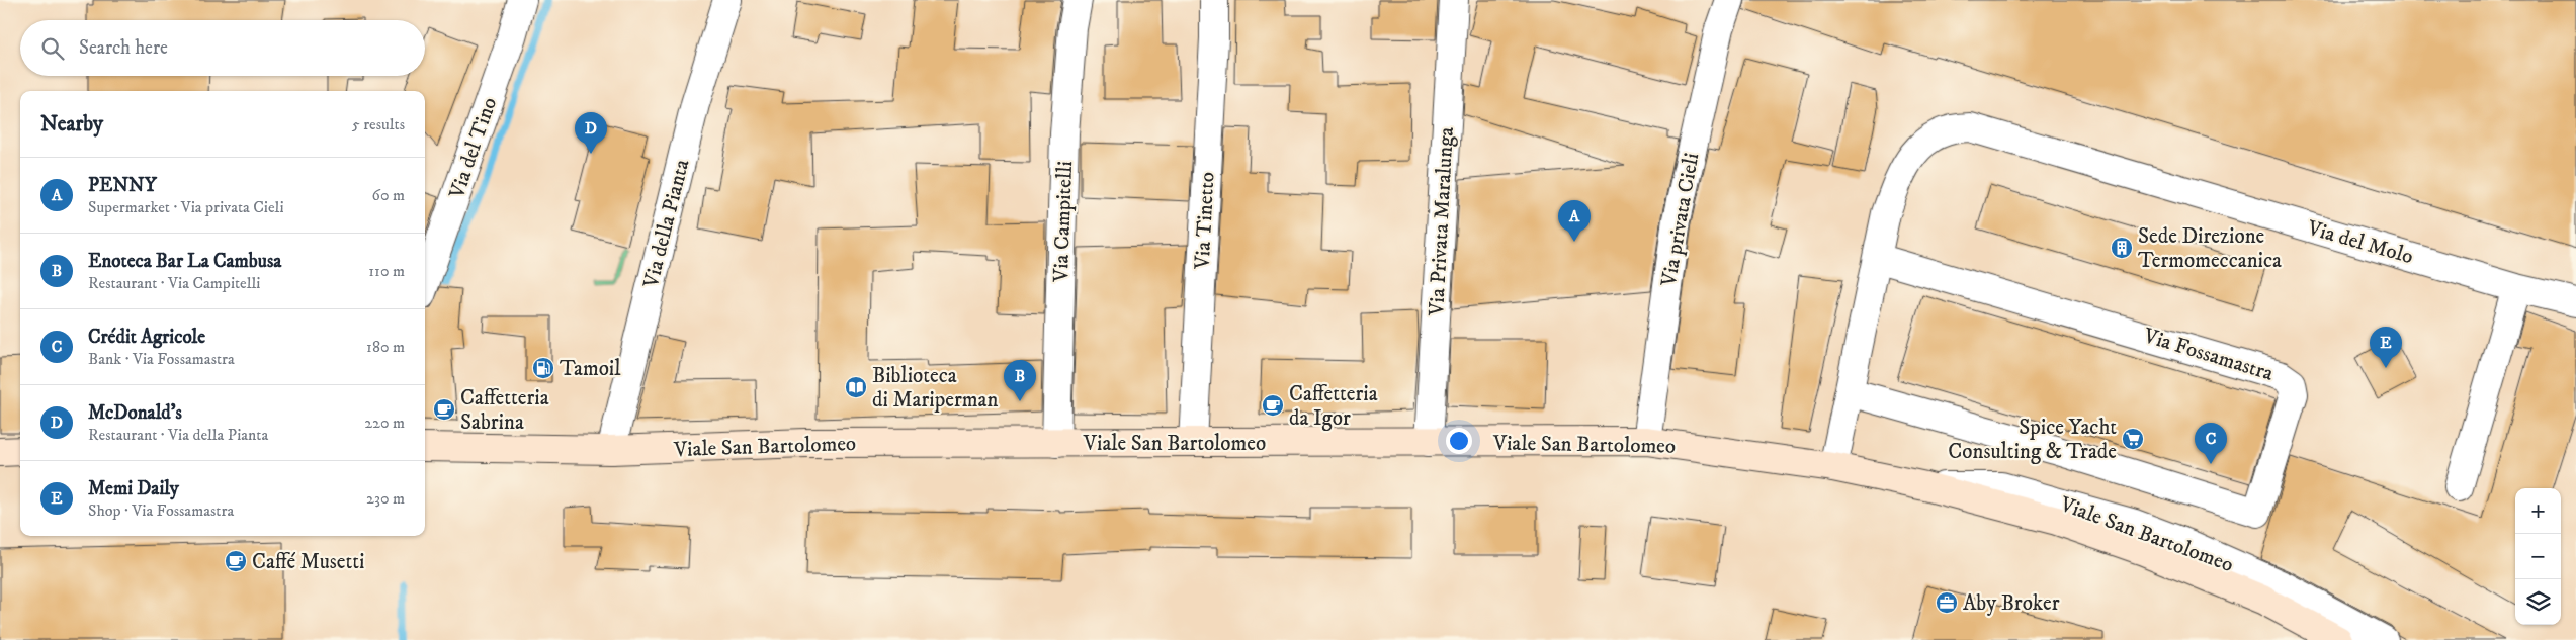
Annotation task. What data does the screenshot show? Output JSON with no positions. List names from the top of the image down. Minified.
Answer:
{"streets":{"main road":["Viale San Bartolomeo"],"street":["Via del Tino","Via privata Cieli","Via Tinetto","Via Campitelli","Via Privata Maralunga","Via della Pianta","Via del Molo","Via Fossamastra"]},"crossings":[["Via privata Cieli","Viale San Bartolomeo"],["Via Tinetto","Viale San Bartolomeo"],["Via Campitelli","Viale San Bartolomeo"],["Via Privata Maralunga","Viale San Bartolomeo"],["Via della Pianta","Viale San Bartolomeo"],["Via del Molo","Via Fossamastra"]],"places":{"building":["Sede Direzione Termomeccanica"],"fuel station":["Tamoil"],"library":["Biblioteca di Mariperman"],"cafe":["Caffetteria da Igor","Caffetteria Sabrina","Caffé Musetti"],"supermarket":["Spice Yacht Consulting & Trade"],"office":["Aby Broker"]},"page":{"search":"Search here","heading":["Nearby","5 results"],"pins":["D","A","E","B","C"],"list":[{"mark":"A","name":"PENNY","note":"Supermarket · Via privata Cieli","value":"60 m"},{"mark":"B","name":"Enoteca Bar La Cambusa","note":"Restaurant · Via Campitelli","value":"110 m"},{"mark":"C","name":"Crédit Agricole","note":"Bank · Via Fossamastra","value":"180 m"},{"mark":"D","name":"McDonald's","note":"Restaurant · Via della Pianta","value":"220 m"},{"mark":"E","name":"Memi Daily","note":"Shop · Via Fossamastra","value":"230 m"}],"map_buttons":["+","−"]}}
